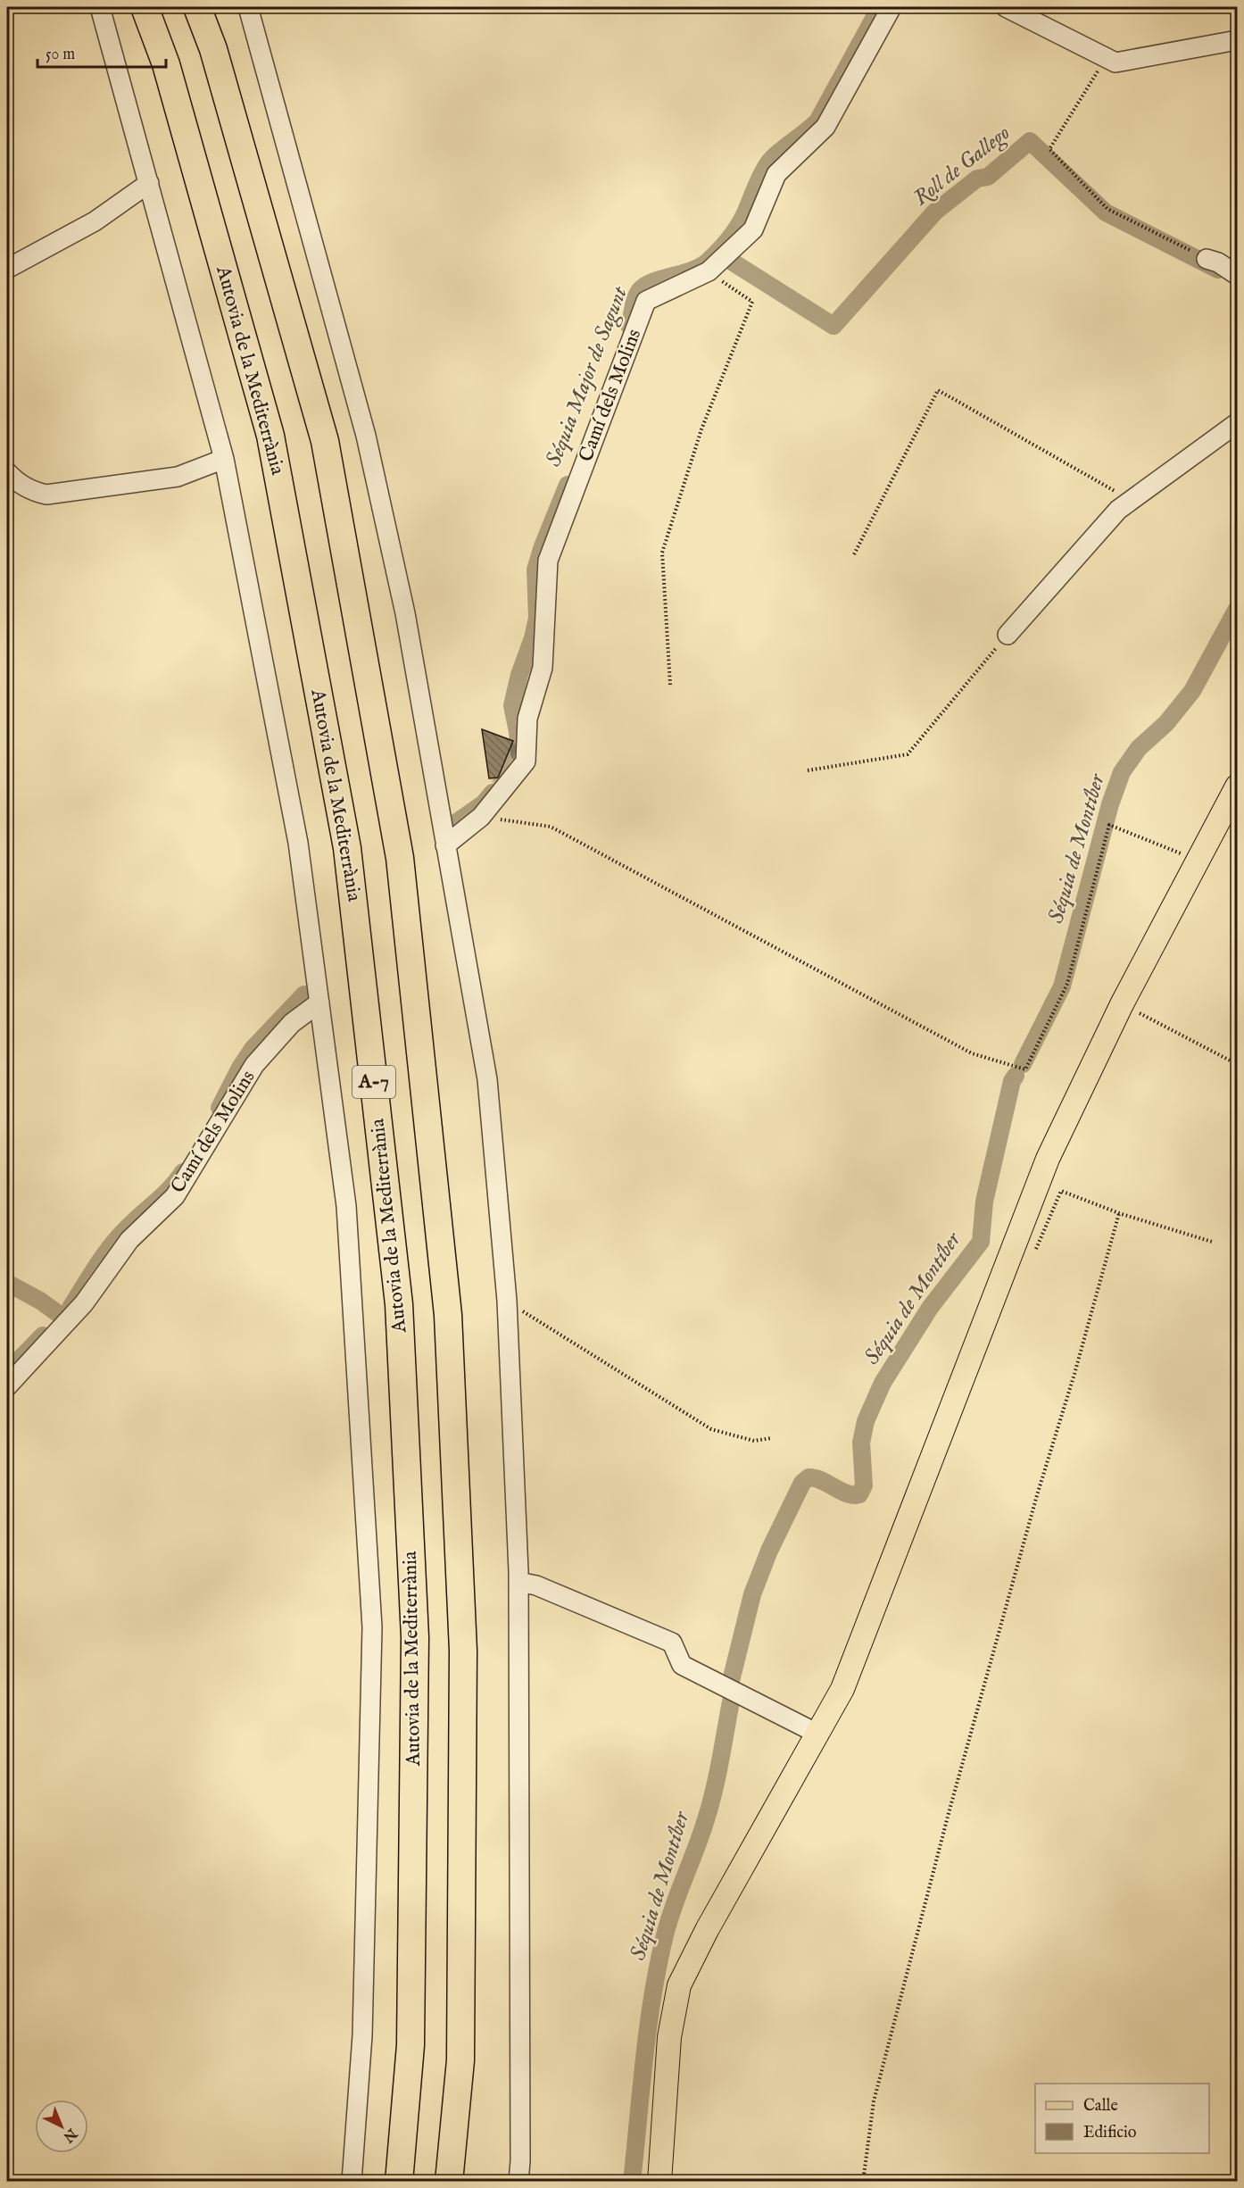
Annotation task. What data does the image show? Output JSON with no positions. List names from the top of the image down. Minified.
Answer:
{"streets":{"highway":["Autovia de la Mediterrània","A-7"],"street":["Camí dels Molins"]},"water":["Roll de Gallego","Séquia Major de Sagunt","Séquia de Montíber"],"legend":["Calle","Edificio"],"scale_bar":"50 m","north":"bottom right"}
